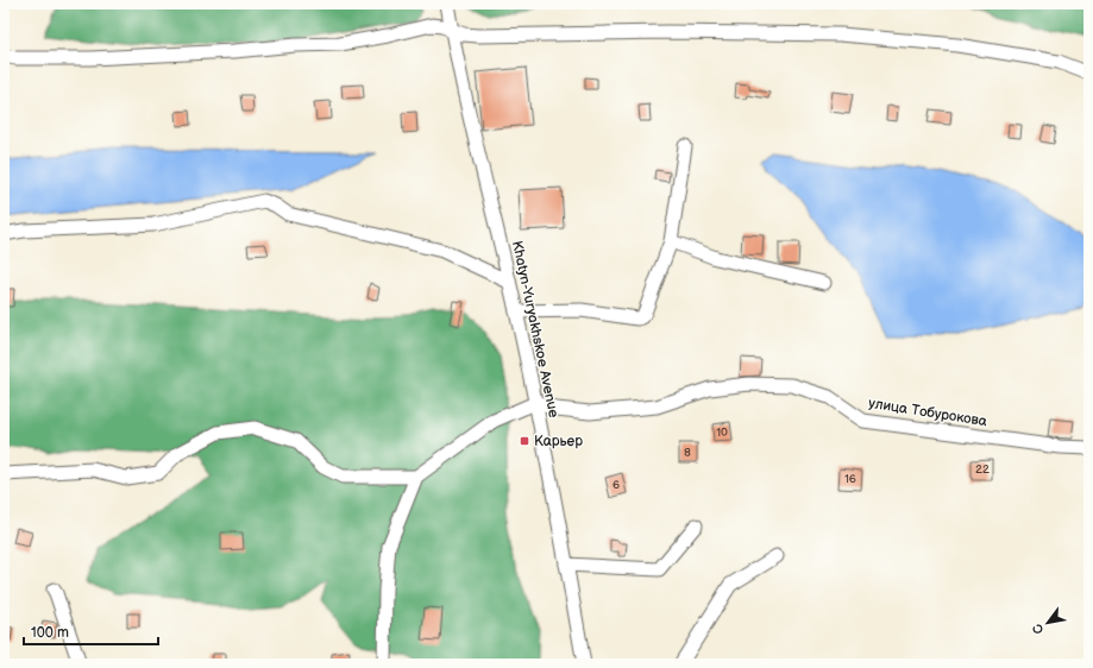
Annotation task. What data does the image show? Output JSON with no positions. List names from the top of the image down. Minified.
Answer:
{"streets":{"street":["Khatyn-Yuryakhskoe Avenue","улица Тобурокова"]},"crossings":[["Khatyn-Yuryakhskoe Avenue","улица Тобурокова"]],"places":{"transit":["Карьер"]},"house_numbers":["10","8","22","16","6"],"scale_bar":"100 m","north":"bottom left"}
